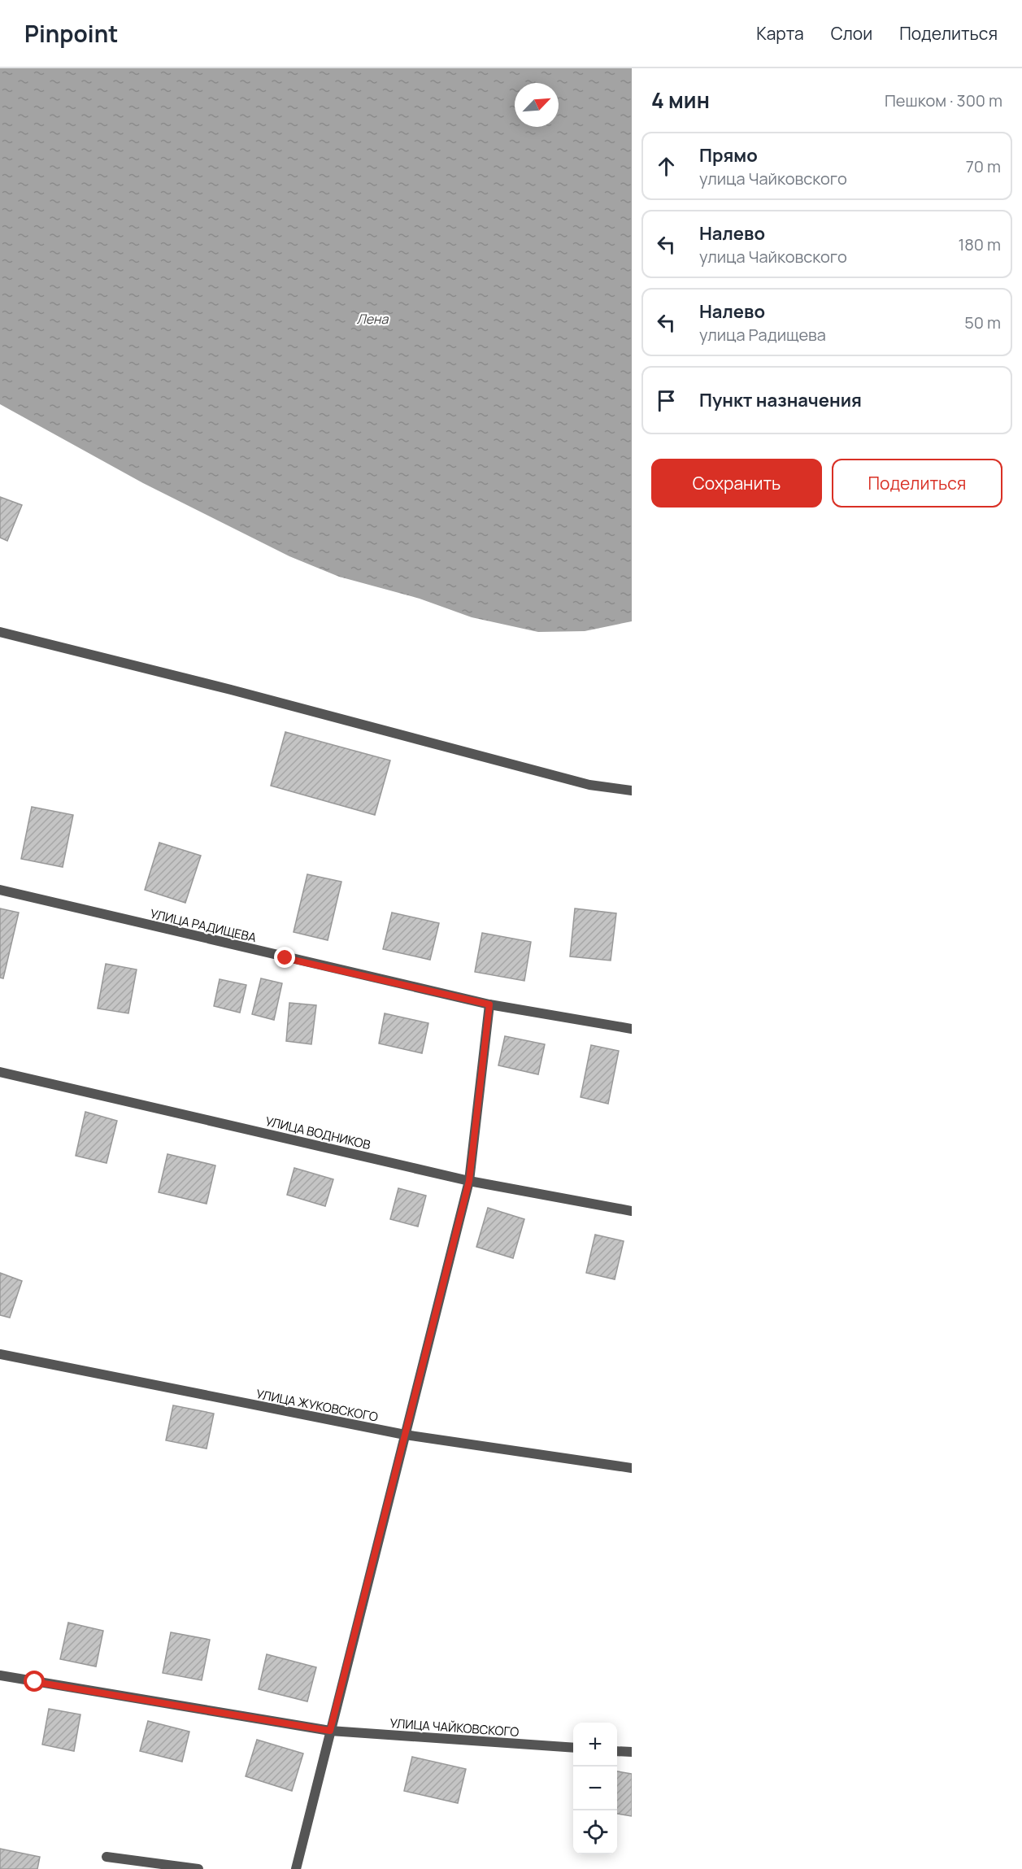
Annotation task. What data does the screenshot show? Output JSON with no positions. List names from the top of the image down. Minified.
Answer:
{"streets":{"street":["УЛИЦА РАДИЩЕВА","УЛИЦА ВОДНИКОВ","УЛИЦА ЖУКОВСКОГО","УЛИЦА ЧАЙКОВСКОГО"]},"water":["Лена"],"north":"top right","page":{"header":"Pinpoint","nav":["Карта","Слои","Поделиться"],"heading":["4 мин","Пешком · 300 m"],"list":[["Прямо","улица Чайковского","70 m"],["Налево","улица Чайковского","180 m"],["Налево","улица Радищева","50 m"],"Пункт назначения"],"buttons":["Сохранить","Поделиться"],"map_buttons":["+","−"]}}
